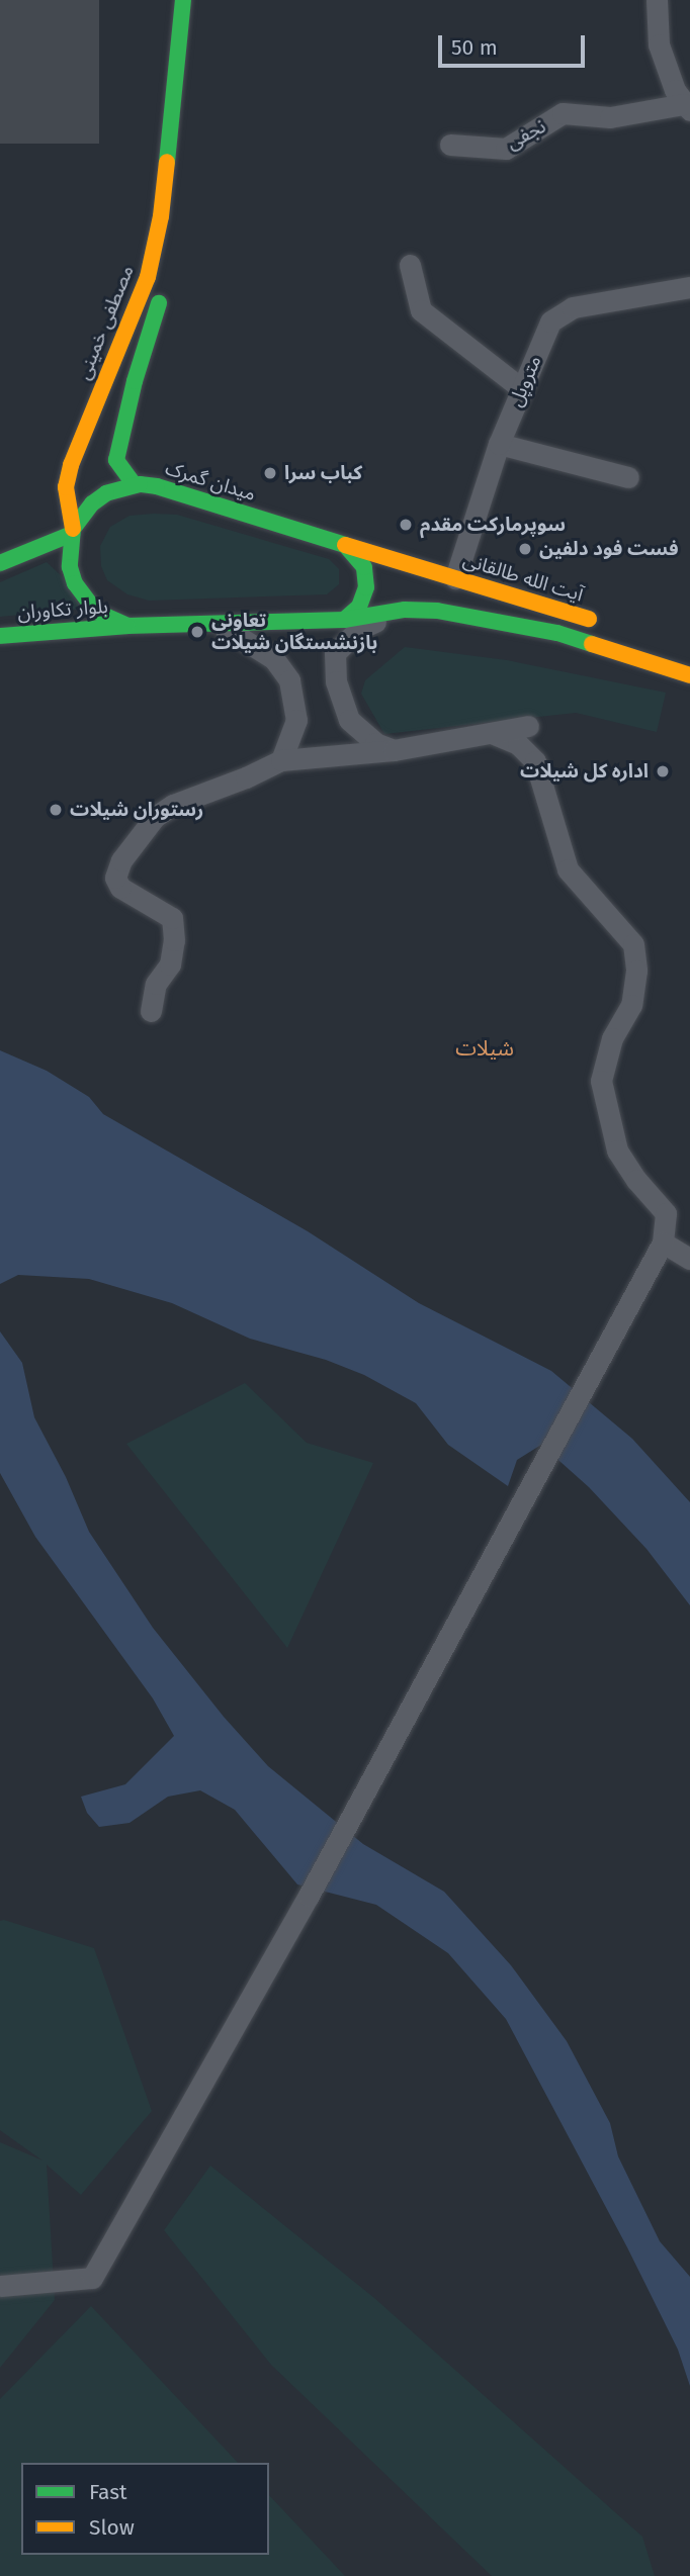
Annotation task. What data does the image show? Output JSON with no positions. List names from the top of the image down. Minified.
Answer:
{"streets":{"main road":["مصطفی خمینی","میدان گمرک","آیت الله طالقانی","بلوار تکاوران"],"street":["نجفی","متروپل"]},"crossings":[["مصطفی خمینی","میدان گمرک"],["متروپل","آیت الله طالقانی"],["میدان گمرک","آیت الله طالقانی"]],"districts":["شیلات"],"places":["کباب سرا","سوپرمارکت مقدم","فست فود دلفین","تعاونی بازنشستگان شیلات","اداره کل شیلات","رستوران شیلات"],"legend":["Fast","Slow"],"scale_bar":"50 m"}
